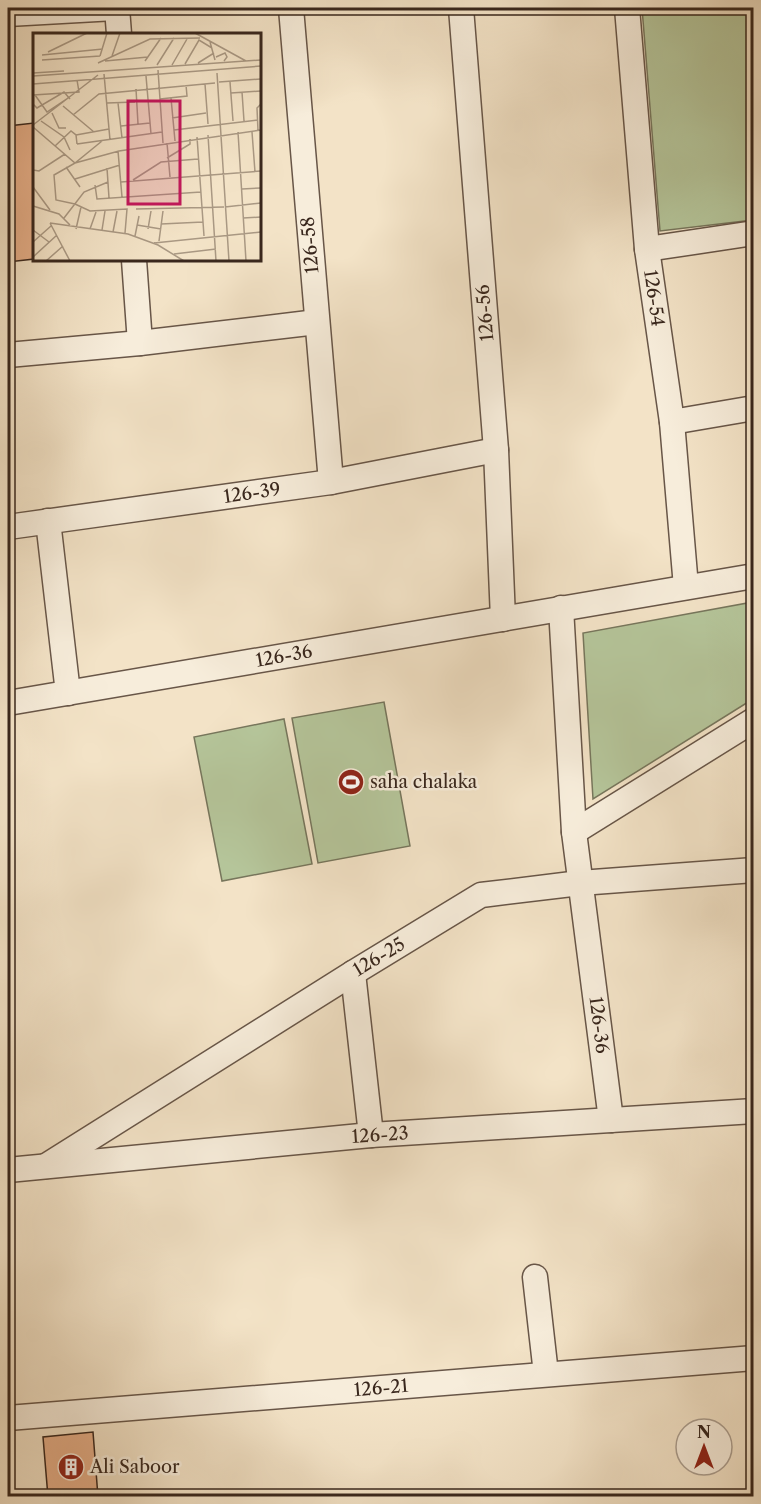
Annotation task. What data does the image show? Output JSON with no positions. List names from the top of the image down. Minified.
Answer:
{"streets":{"street":["126-58","126-54","126-56","126-39","126-36","126-25","126-23","126-21"]},"crossings":[["126-58","126-39"],["126-54","126-36"],["126-56","126-39"],["126-56","126-36"],["126-36","126-25"],["126-36","126-23"],["126-25","126-23"]],"places":{"sports":["saha chalaka"],"building":["Ali Saboor"]},"north":"top"}
